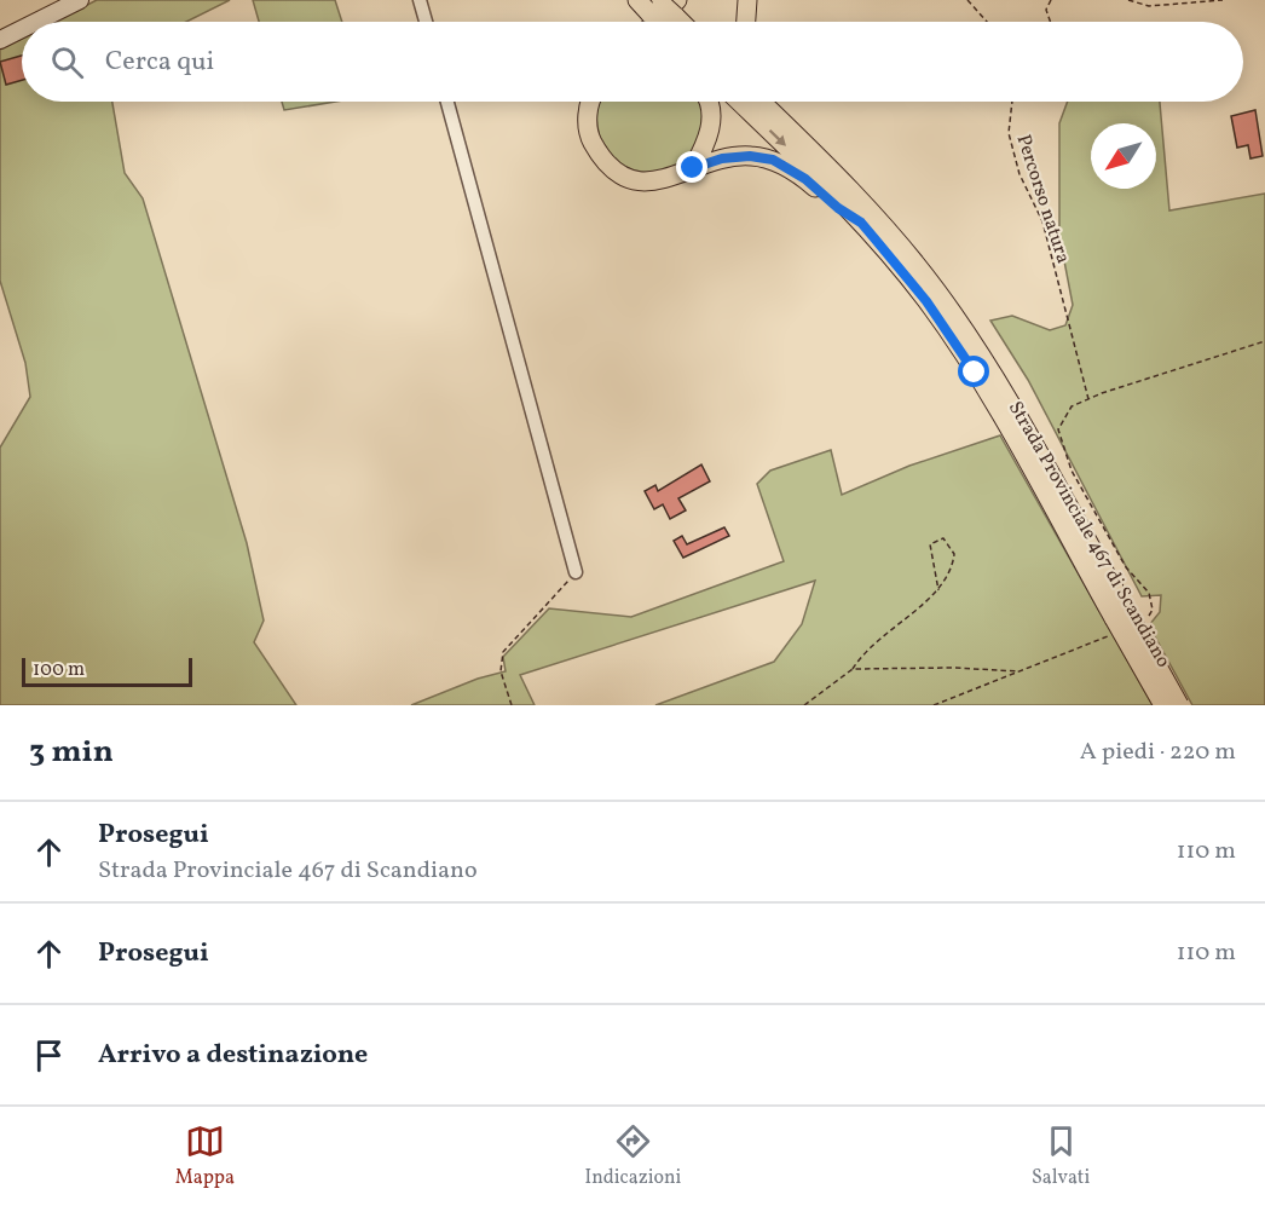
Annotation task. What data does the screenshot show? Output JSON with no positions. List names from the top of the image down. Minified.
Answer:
{"streets":{"main road":["Strada Provinciale 467 di Scandiano"],"path":["Percorso natura"]},"scale_bar":"100 m","north":"bottom left","page":{"search":"Cerca qui","scale":"100 m","heading":["3 min","A piedi · 220 m"],"list":[["Prosegui","Strada Provinciale 467 di Scandiano","110 m"],["Prosegui","110 m"],"Arrivo a destinazione"],"nav":["Mappa","Indicazioni","Salvati"]}}
